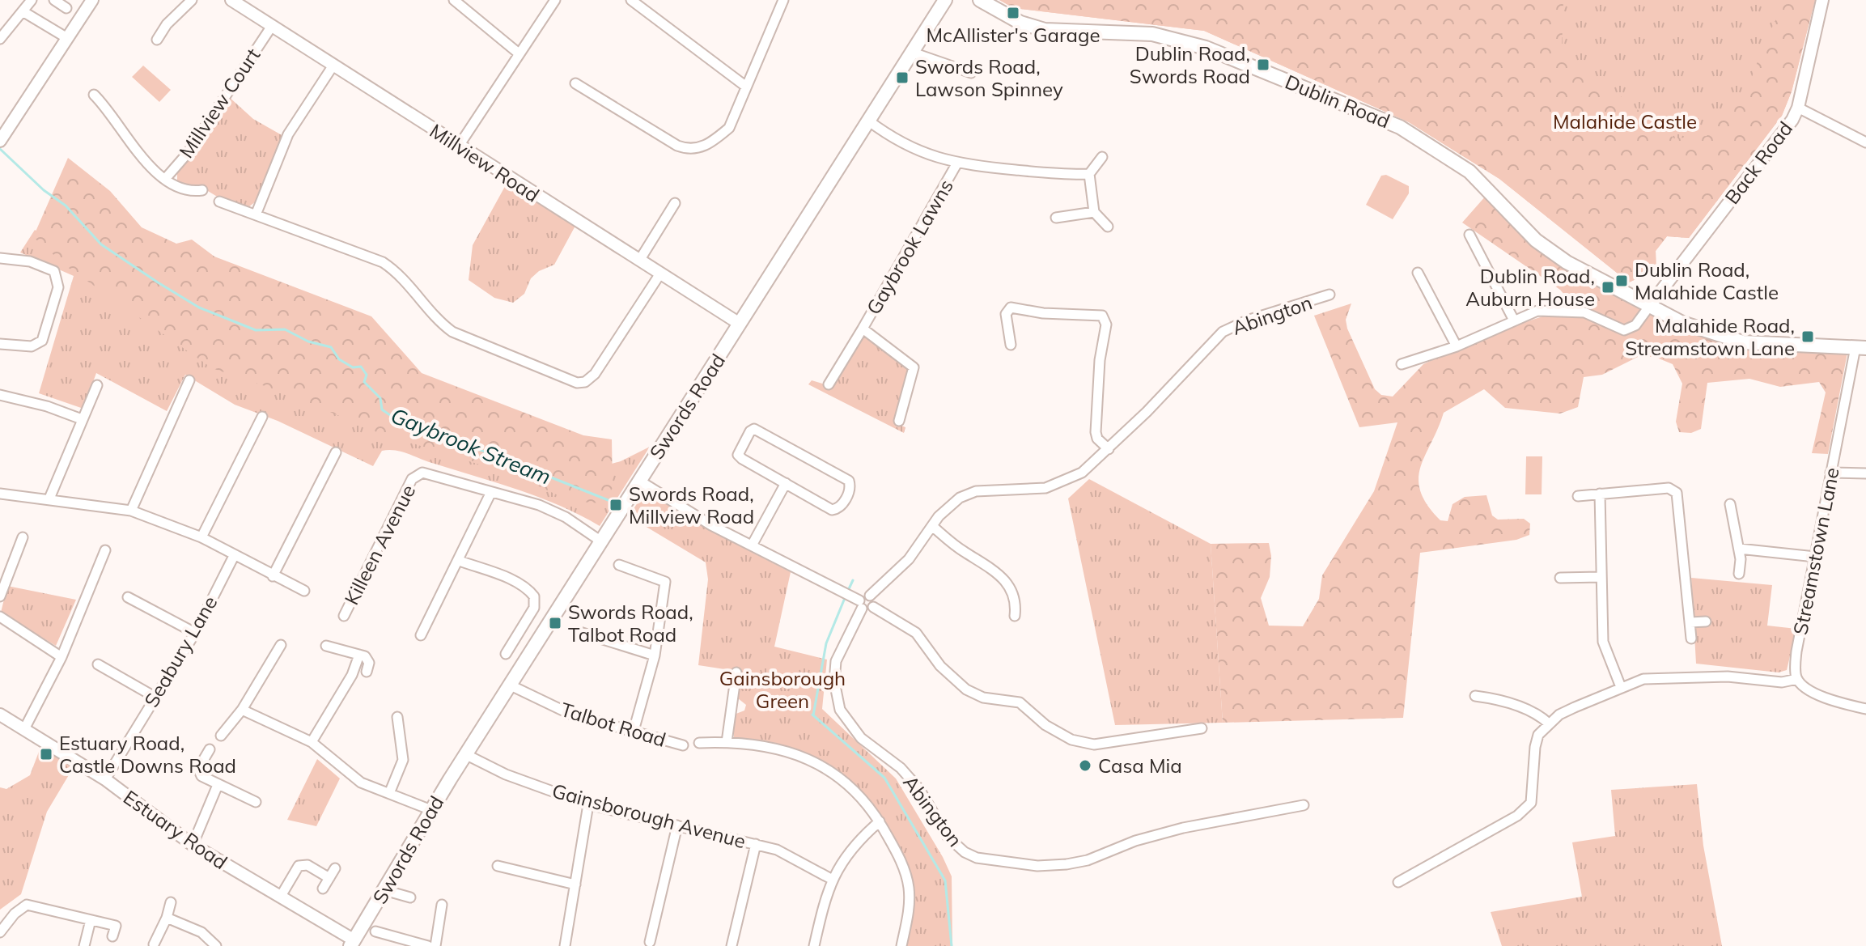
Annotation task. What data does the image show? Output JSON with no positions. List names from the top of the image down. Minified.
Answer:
{"streets":{"main road":["Dublin Road","Swords Road"],"street":["Millview Court","Millview Road","Back Road","Gaybrook Lawns","Abington","Killeen Avenue","Streamstown Lane","Seabury Lane","Talbot Road","Gainsborough Avenue","Estuary Road"]},"crossings":[["Dublin Road","Back Road"],["Dublin Road","Streamstown Lane"],["Millview Court","Millview Road"],["Millview Road","Swords Road"],["Gaybrook Lawns","Swords Road"],["Swords Road","Killeen Avenue"],["Swords Road","Talbot Road"],["Swords Road","Gainsborough Avenue"],["Swords Road","Estuary Road"],["Seabury Lane","Estuary Road"]],"water":["Gaybrook Stream"],"parks":["Malahide Castle","Gainsborough Green"],"places":{"transit":["McAllister's Garage","Dublin Road, Swords Road","Swords Road, Lawson Spinney","Dublin Road, Malahide Castle","Dublin Road, Auburn House","Malahide Road, Streamstown Lane","Swords Road, Millview Road","Swords Road, Talbot Road","Estuary Road, Castle Downs Road"],"other":["Casa Mia"]}}
